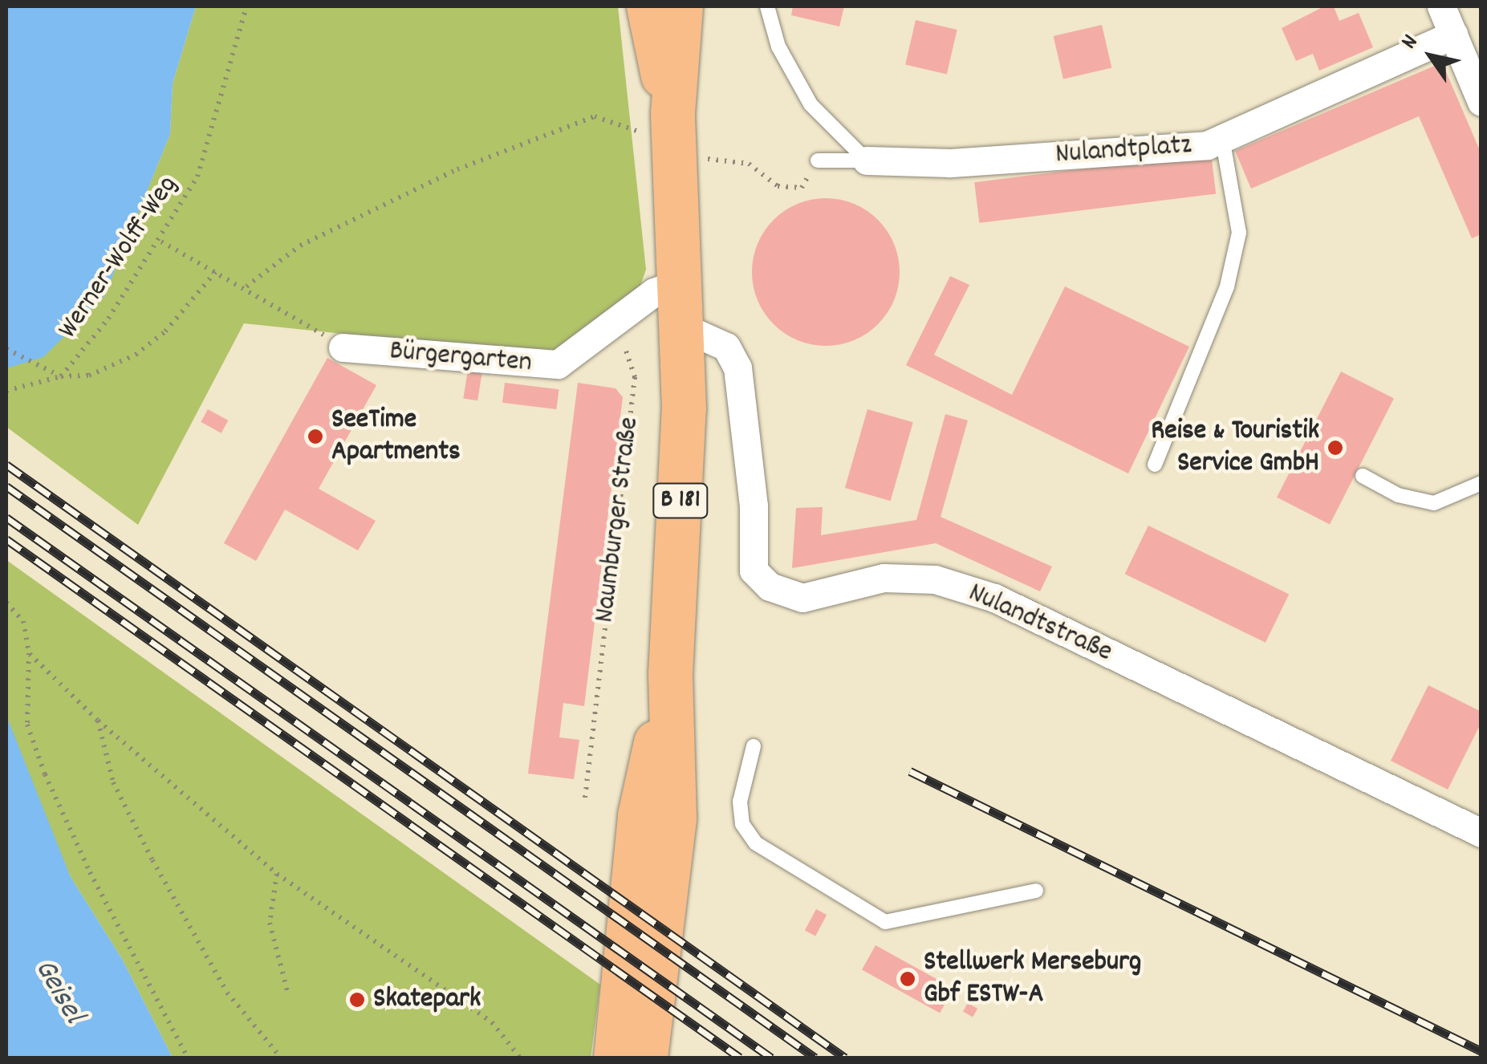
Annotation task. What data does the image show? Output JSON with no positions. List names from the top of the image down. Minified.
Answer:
{"streets":{"main road":["B 181","Naumburger Straße"],"street":["Nulandtplatz","Bürgergarten","Nulandtstraße"],"path":["Werner-Wolff-Weg"]},"crossings":[["Bürgergarten","Naumburger Straße"],["B 181","Naumburger Straße"],["Naumburger Straße","Nulandtstraße"]],"water":["Geisel"],"places":["SeeTime Apartments","Reise & Touristik Service GmbH","Stellwerk Merseburg Gbf ESTW-A","Skatepark"],"north":"top left"}
